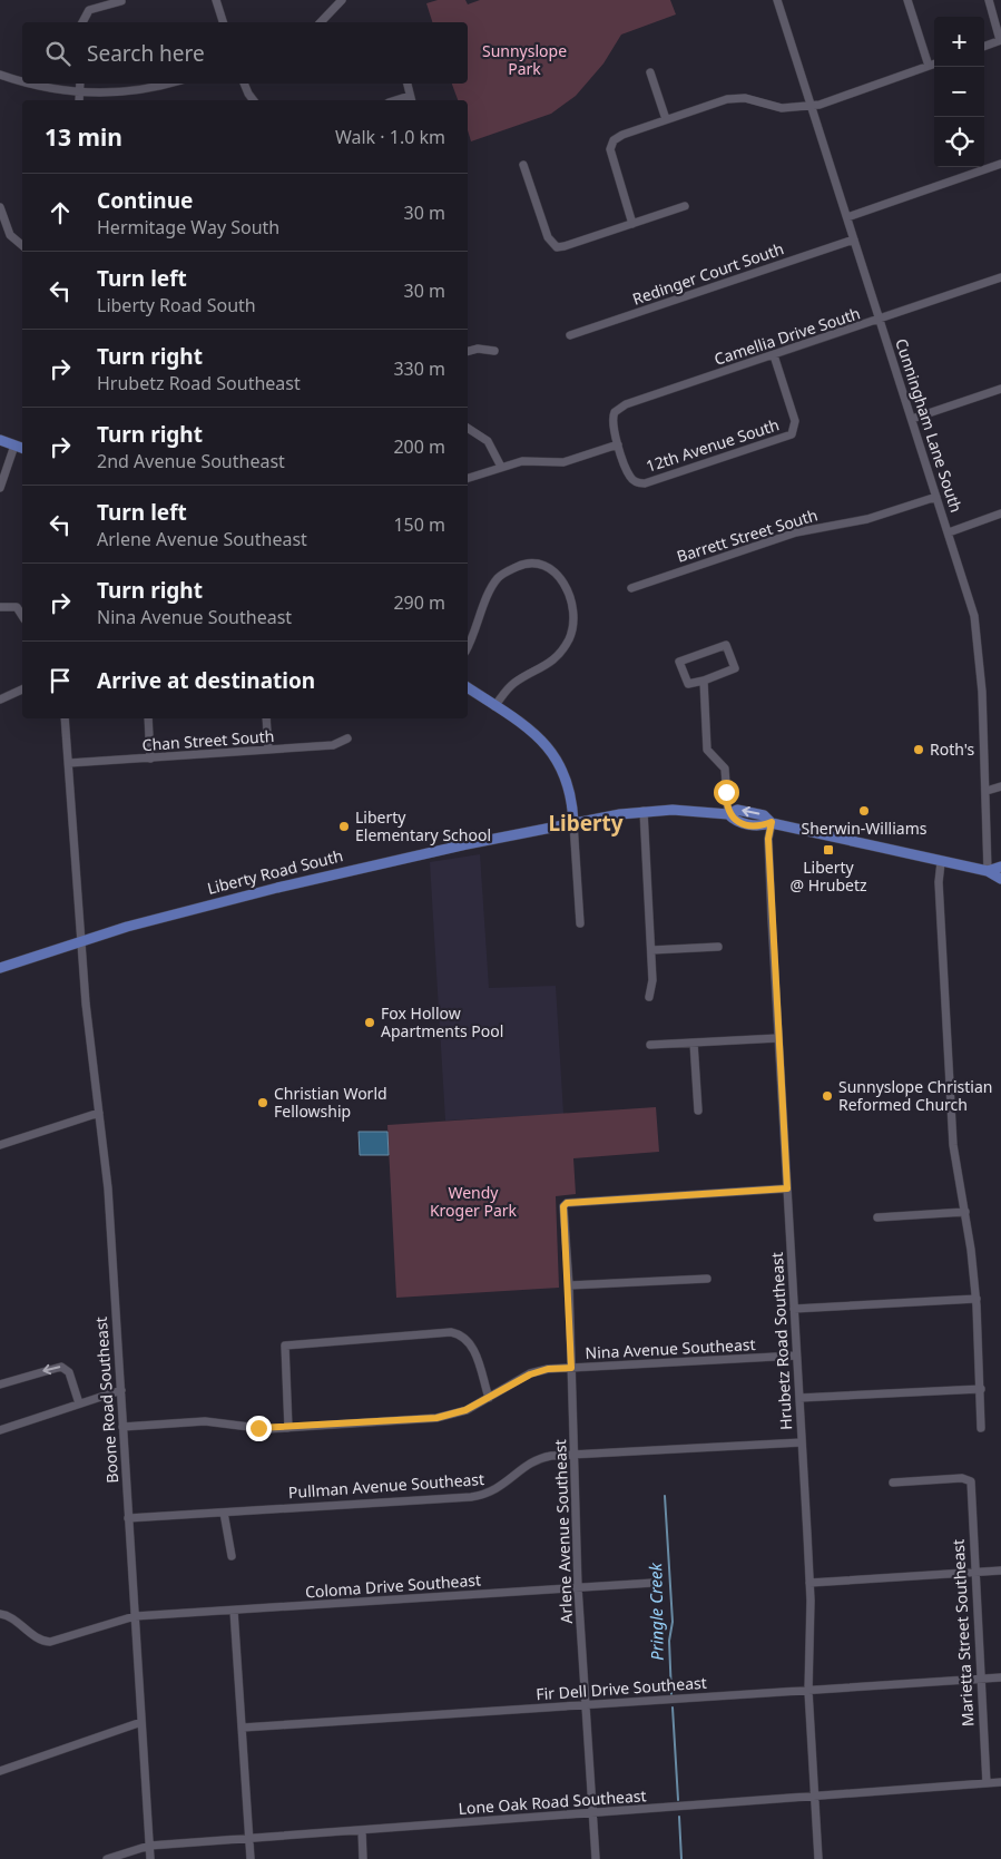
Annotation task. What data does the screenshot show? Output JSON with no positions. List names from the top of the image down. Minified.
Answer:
{"streets":{"main road":["Liberty Road South"],"street":["Redinger Court South","Camellia Drive South","Cunningham Lane South","12th Avenue South","Barrett Street South","Chan Street South","Hrubetz Road Southeast","Nina Avenue Southeast","Boone Road Southeast","Pullman Avenue Southeast","Arlene Avenue Southeast","Coloma Drive Southeast","Marietta Street Southeast","Fir Dell Drive Southeast","Lone Oak Road Southeast"]},"crossings":[["Redinger Court South","Cunningham Lane South"],["Camellia Drive South","Cunningham Lane South"],["Camellia Drive South","12th Avenue South"],["Cunningham Lane South","Barrett Street South"],["Cunningham Lane South","Liberty Road South"],["Chan Street South","Boone Road Southeast"],["Liberty Road South","Hrubetz Road Southeast"],["Liberty Road South","Boone Road Southeast"],["Hrubetz Road Southeast","Nina Avenue Southeast"],["Hrubetz Road Southeast","Pullman Avenue Southeast"],["Hrubetz Road Southeast","Arlene Avenue Southeast"],["Hrubetz Road Southeast","Fir Dell Drive Southeast"],["Hrubetz Road Southeast","Lone Oak Road Southeast"],["Nina Avenue Southeast","Boone Road Southeast"],["Nina Avenue Southeast","Arlene Avenue Southeast"],["Boone Road Southeast","Pullman Avenue Southeast"],["Boone Road Southeast","Coloma Drive Southeast"],["Boone Road Southeast","Lone Oak Road Southeast"],["Pullman Avenue Southeast","Arlene Avenue Southeast"],["Arlene Avenue Southeast","Coloma Drive Southeast"],["Arlene Avenue Southeast","Fir Dell Drive Southeast"],["Arlene Avenue Southeast","Lone Oak Road Southeast"],["Marietta Street Southeast","Fir Dell Drive Southeast"],["Marietta Street Southeast","Lone Oak Road Southeast"]],"districts":["Liberty"],"water":["Pringle Creek"],"parks":["Sunnyslope Park","Wendy Kroger Park"],"places":{"other":["Roth's","Sherwin-Williams","Liberty Elementary School","Fox Hollow Apartments Pool","Sunnyslope Christian Reformed Church","Christian World Fellowship"],"transit":["Liberty @ Hrubetz"]},"page":{"map_buttons":["+","−"],"search":"Search here","heading":["13 min","Walk · 1.0 km"],"list":[["Continue","Hermitage Way South","30 m"],["Turn left","Liberty Road South","30 m"],["Turn right","Hrubetz Road Southeast","330 m"],["Turn right","2nd Avenue Southeast","200 m"],["Turn left","Arlene Avenue Southeast","150 m"],["Turn right","Nina Avenue Southeast","290 m"],"Arrive at destination"]}}
